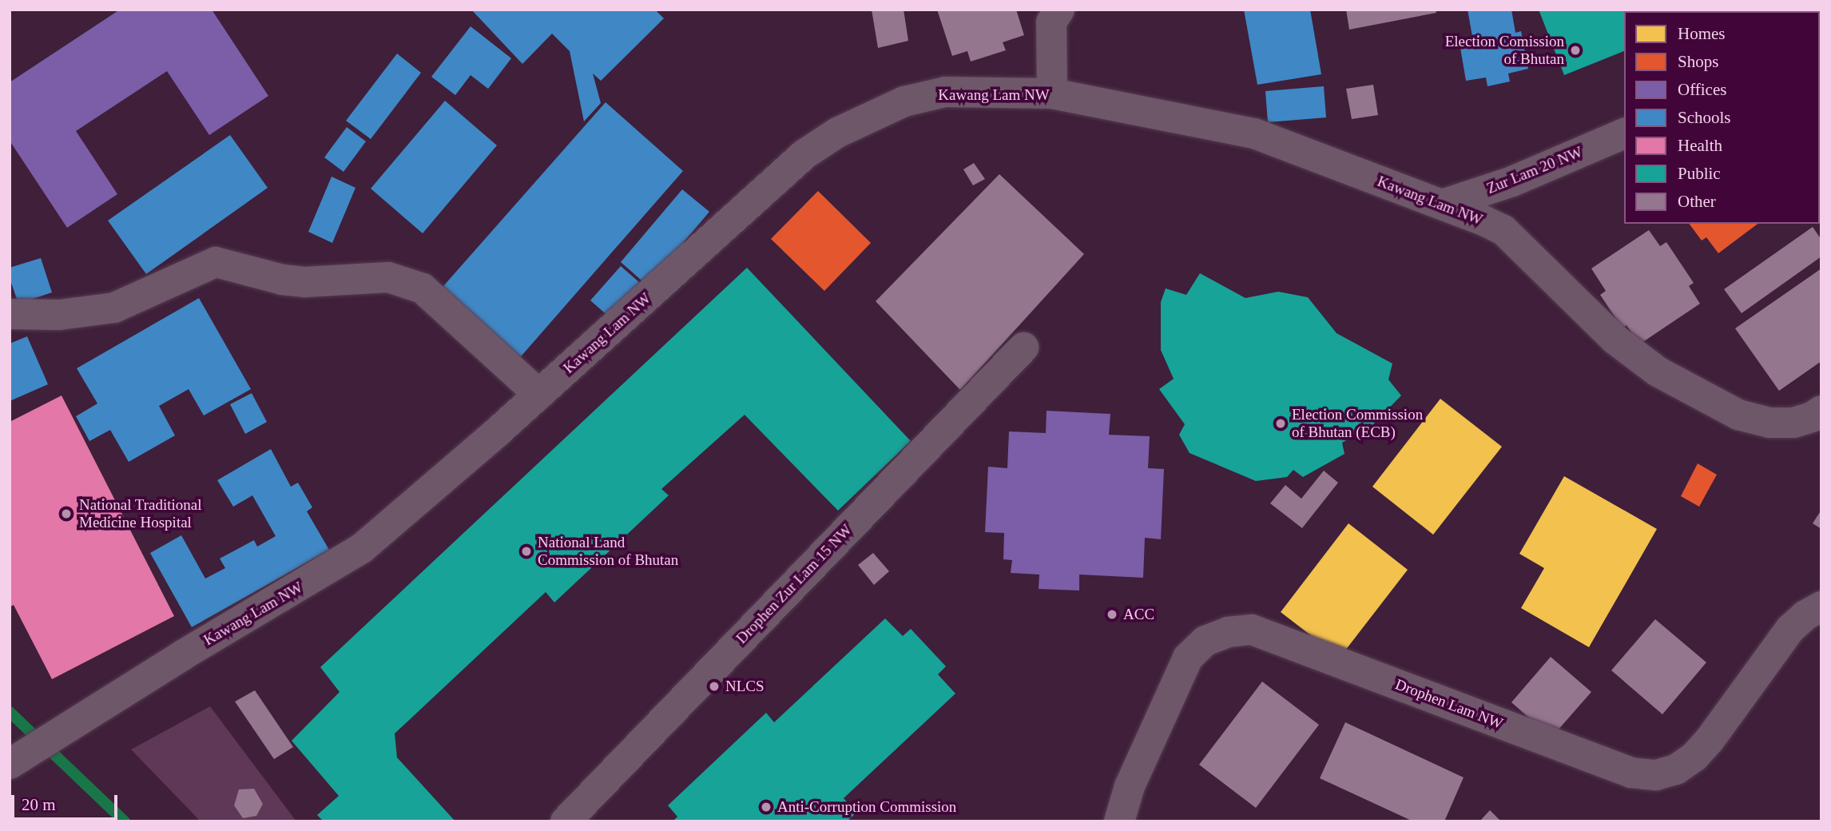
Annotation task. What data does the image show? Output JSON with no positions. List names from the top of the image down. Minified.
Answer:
{"streets":{"street":["Kawang Lam NW","Zur Lam 20 NW","Drophen Zur Lam 15 NW","Drophen Lam NW"]},"crossings":[["Kawang Lam NW","Zur Lam 20 NW"]],"places":["Election Comission of Bhutan","Election Commission of Bhutan (ECB)","National Traditional Medicine Hospital","National Land Commission of Bhutan","ACC","NLCS","Anti-Corruption Commission"],"legend":["Homes","Shops","Offices","Schools","Health","Public","Other"],"scale_bar":"20 m"}
